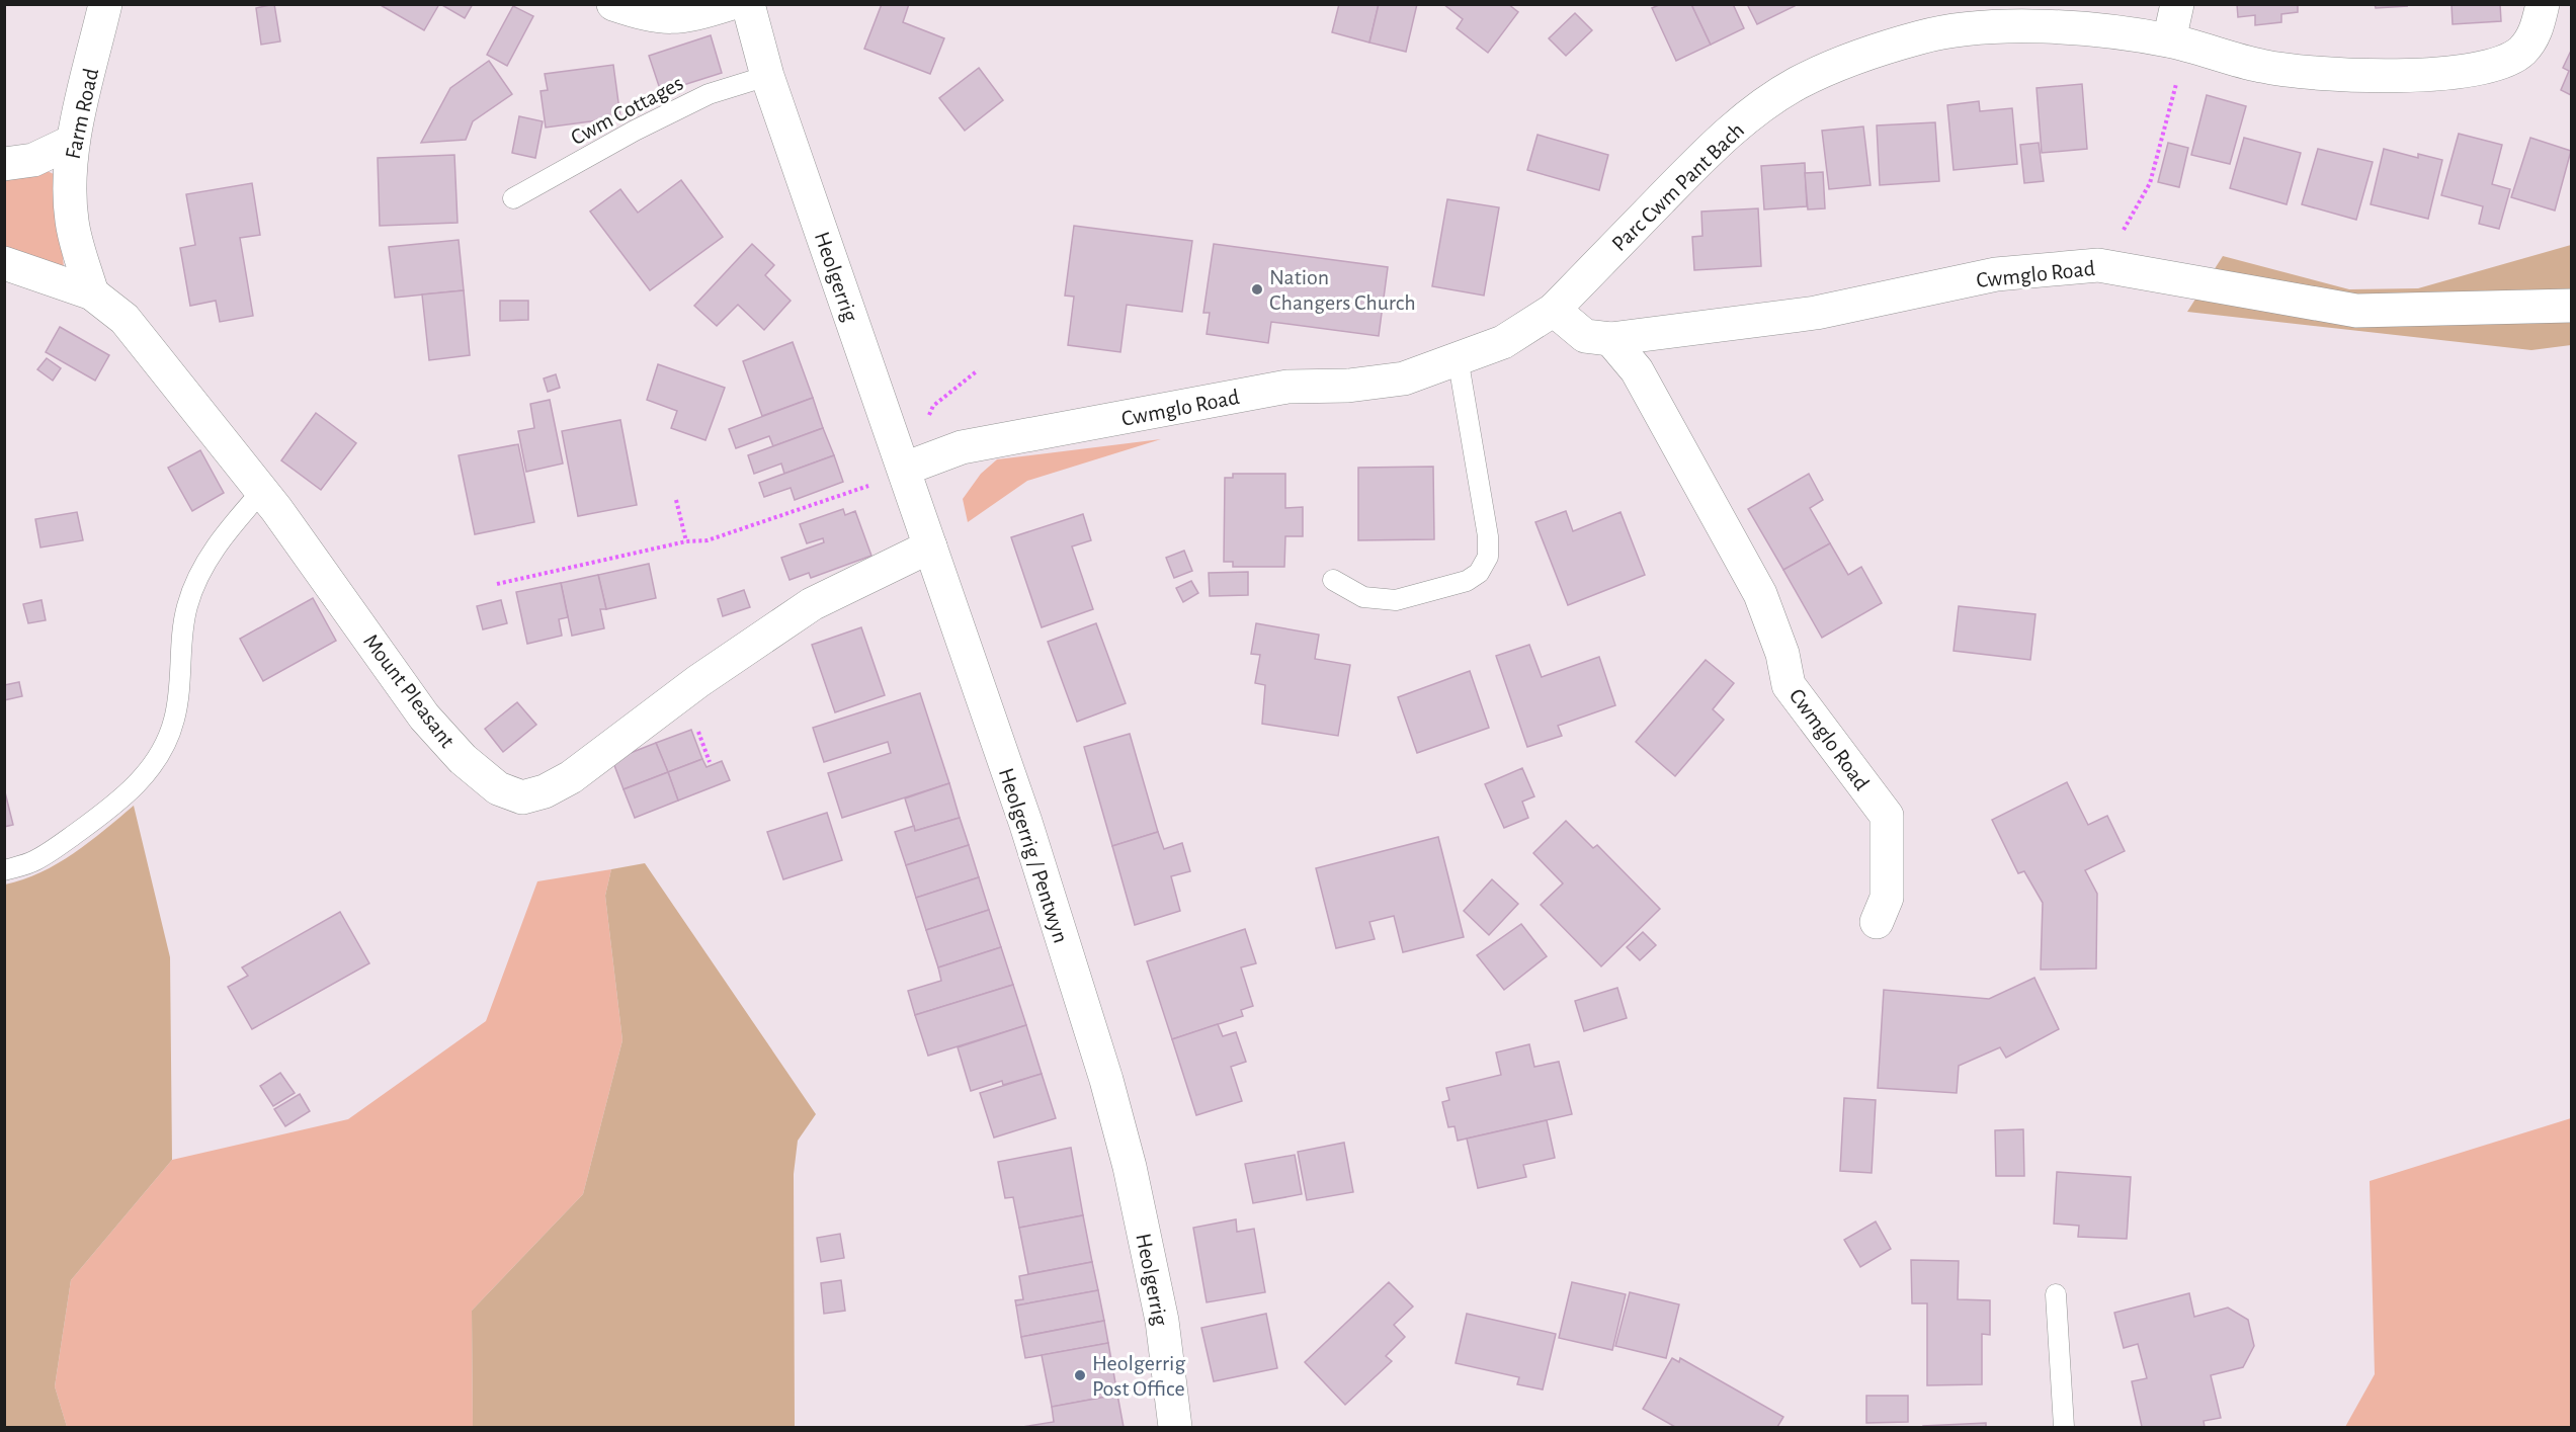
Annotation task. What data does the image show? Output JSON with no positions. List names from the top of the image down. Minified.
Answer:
{"streets":{"street":["Farm Road","Parc Cwm Pant Bach","Cwmglo Road","Heolgerrig","Mount Pleasant","Heolgerrig / Pentwyn"],"lane":["Cwm Cottages"]},"crossings":[["Cwm Cottages","Heolgerrig"],["Farm Road","Mount Pleasant"],["Parc Cwm Pant Bach","Cwmglo Road"],["Cwmglo Road","Heolgerrig"],["Heolgerrig","Mount Pleasant"],["Heolgerrig","Heolgerrig / Pentwyn"],["Mount Pleasant","Heolgerrig / Pentwyn"]],"places":["Nation Changers Church","Heolgerrig Post Office"]}
